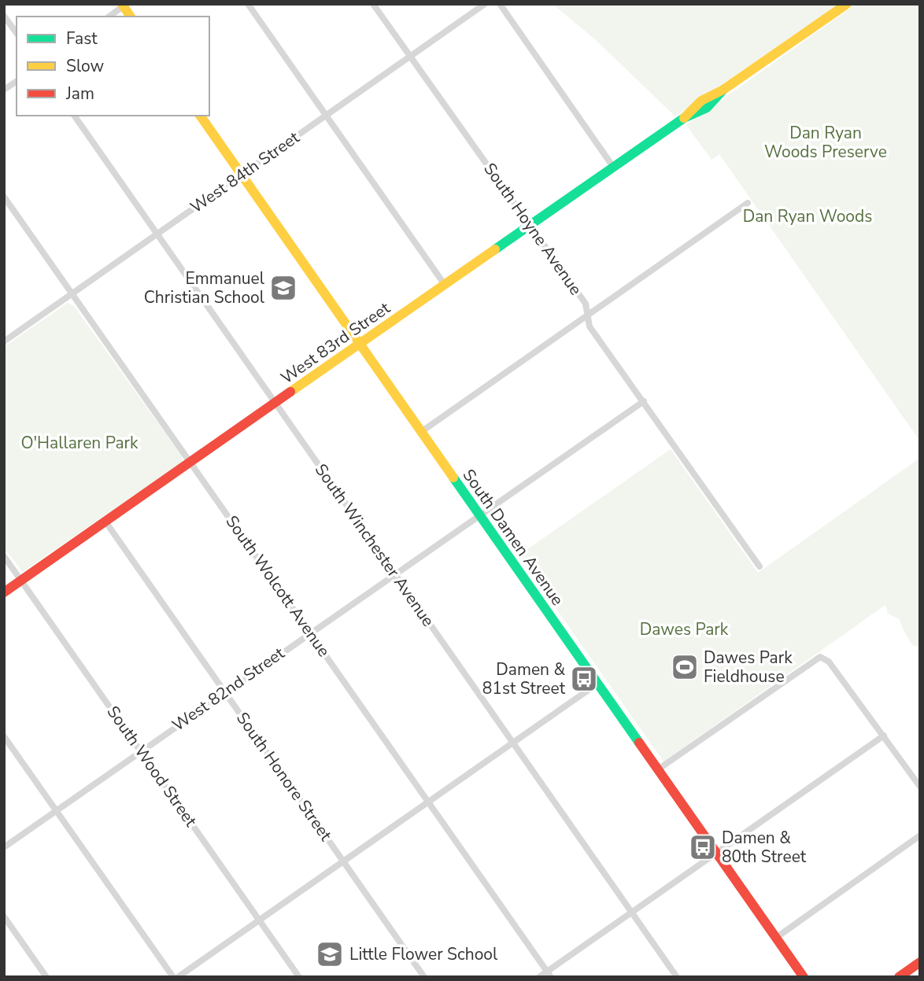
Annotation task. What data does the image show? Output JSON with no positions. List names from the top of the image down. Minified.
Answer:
{"streets":{"street":["West 84th Street","South Hoyne Avenue","West 83rd Street","South Damen Avenue","South Winchester Avenue","South Wolcott Avenue","West 82nd Street","South Wood Street","South Honore Street"]},"crossings":[["West 84th Street","South Hoyne Avenue"],["West 84th Street","South Damen Avenue"],["West 84th Street","South Winchester Avenue"],["West 84th Street","South Wolcott Avenue"],["South Hoyne Avenue","West 83rd Street"],["South Hoyne Avenue","West 82nd Street"],["West 83rd Street","South Damen Avenue"],["West 83rd Street","South Winchester Avenue"],["West 83rd Street","South Wolcott Avenue"],["West 83rd Street","South Wood Street"],["West 83rd Street","South Honore Street"],["South Damen Avenue","West 82nd Street"],["South Winchester Avenue","West 82nd Street"],["South Wolcott Avenue","West 82nd Street"],["West 82nd Street","South Wood Street"],["West 82nd Street","South Honore Street"]],"parks":["Dan Ryan Woods Preserve","Dan Ryan Woods","O'Hallaren Park","Dawes Park"],"places":{"school or university":["Emmanuel Christian School","Little Flower School"],"sports":["Dawes Park Fieldhouse"],"bus stop":["Damen & 81st Street","Damen & 80th Street"]},"legend":["Fast","Slow","Jam"]}
